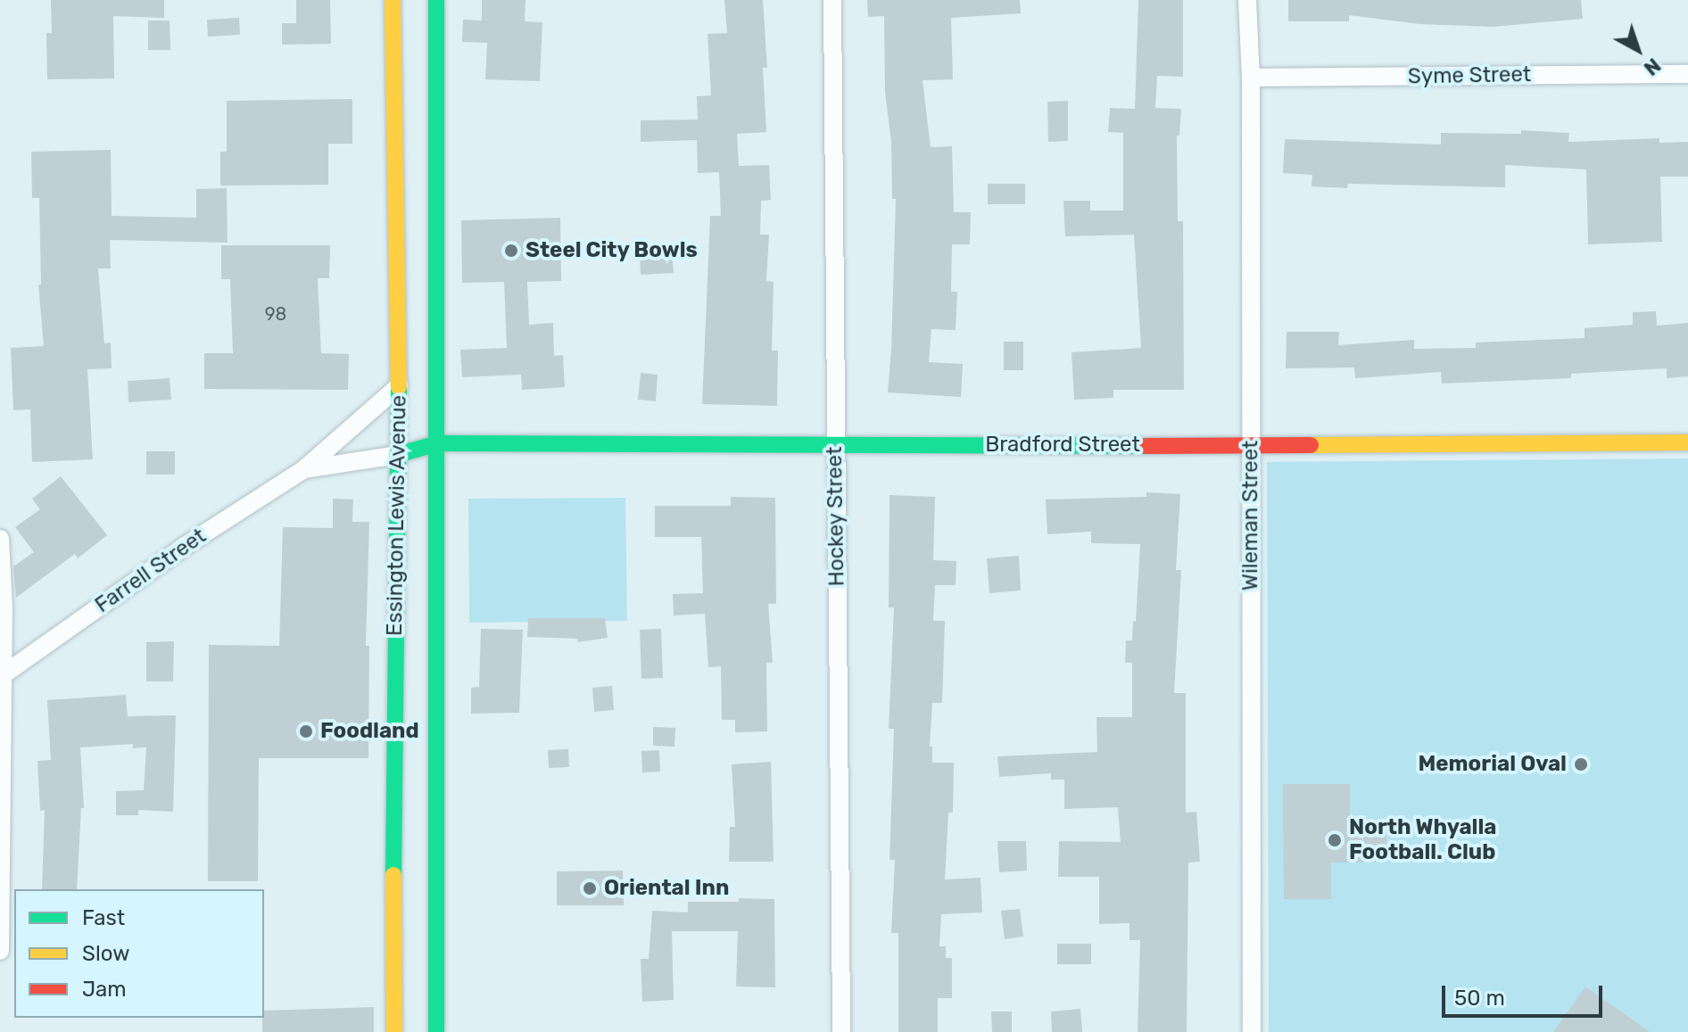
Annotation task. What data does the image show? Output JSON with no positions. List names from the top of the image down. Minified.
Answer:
{"streets":{"street":["Syme Street","Bradford Street","Essington Lewis Avenue","Wileman Street","Hockey Street","Farrell Street"]},"crossings":[["Syme Street","Wileman Street"],["Bradford Street","Essington Lewis Avenue"],["Bradford Street","Wileman Street"],["Bradford Street","Hockey Street"],["Bradford Street","Farrell Street"],["Essington Lewis Avenue","Farrell Street"]],"places":["Steel City Bowls","Foodland","Memorial Oval","North Whyalla Football. Club","Oriental Inn"],"house_numbers":["98"],"legend":["Fast","Slow","Jam"],"scale_bar":"50 m","north":"bottom right"}
